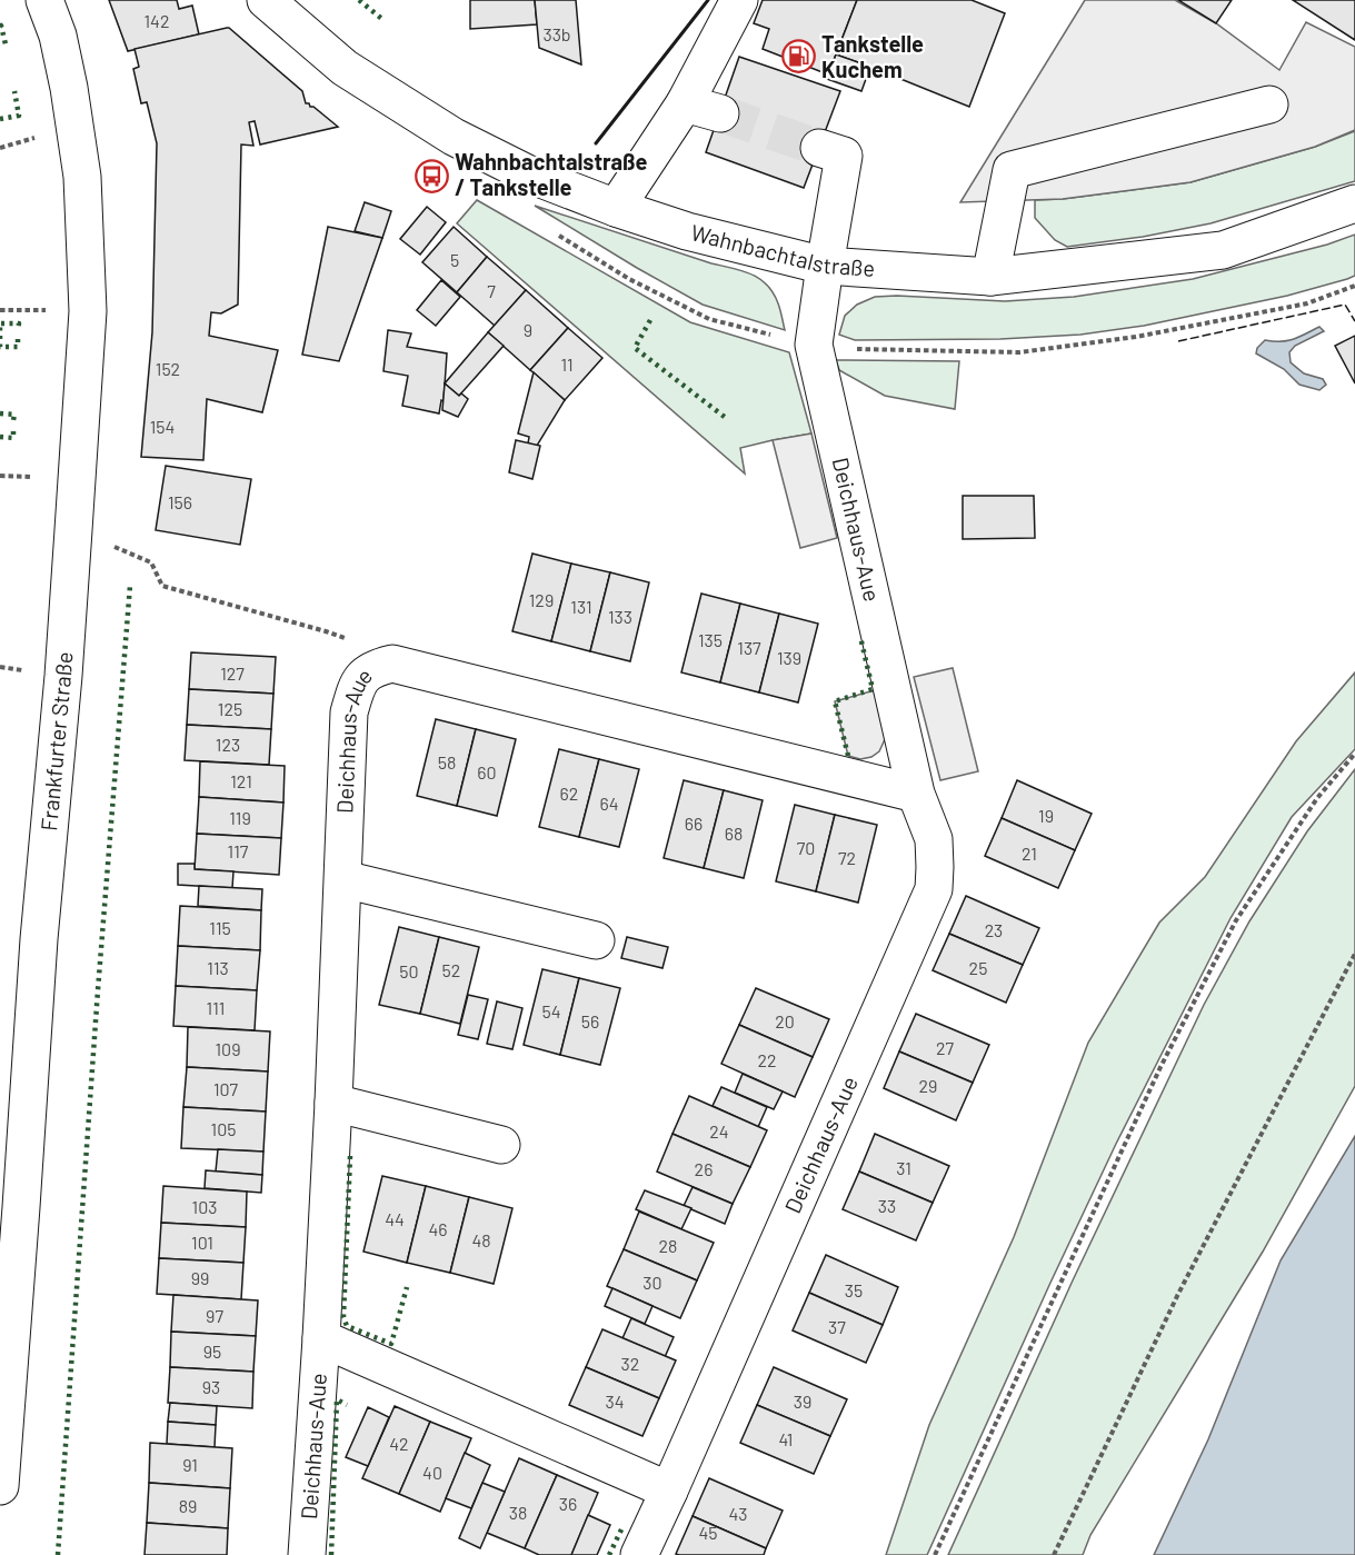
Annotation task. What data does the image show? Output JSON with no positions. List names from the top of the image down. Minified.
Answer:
{"streets":{"street":["Wahnbachtalstraße","Deichhaus-Aue","Frankfurter Straße"]},"crossings":[["Wahnbachtalstraße","Deichhaus-Aue"]],"places":{"fuel station":["Tankstelle Kuchem"],"bus stop":["Wahnbachtalstraße / Tankstelle"]},"house_numbers":["142","33b","5","7","9","11","152","154","156","129","131","133","135","137","139","127","125","123","58","60","121","62","64","19","119","66","68","70","117","21","72","115","23","113","25","52","50","111","54","56","20","27","109","22","29","107","105","24","31","26","33","103","44","46","48","101","28","99","30","35","97","37","95","32","93","34","39","41","42","91","40","36","89","38","43","45"]}
